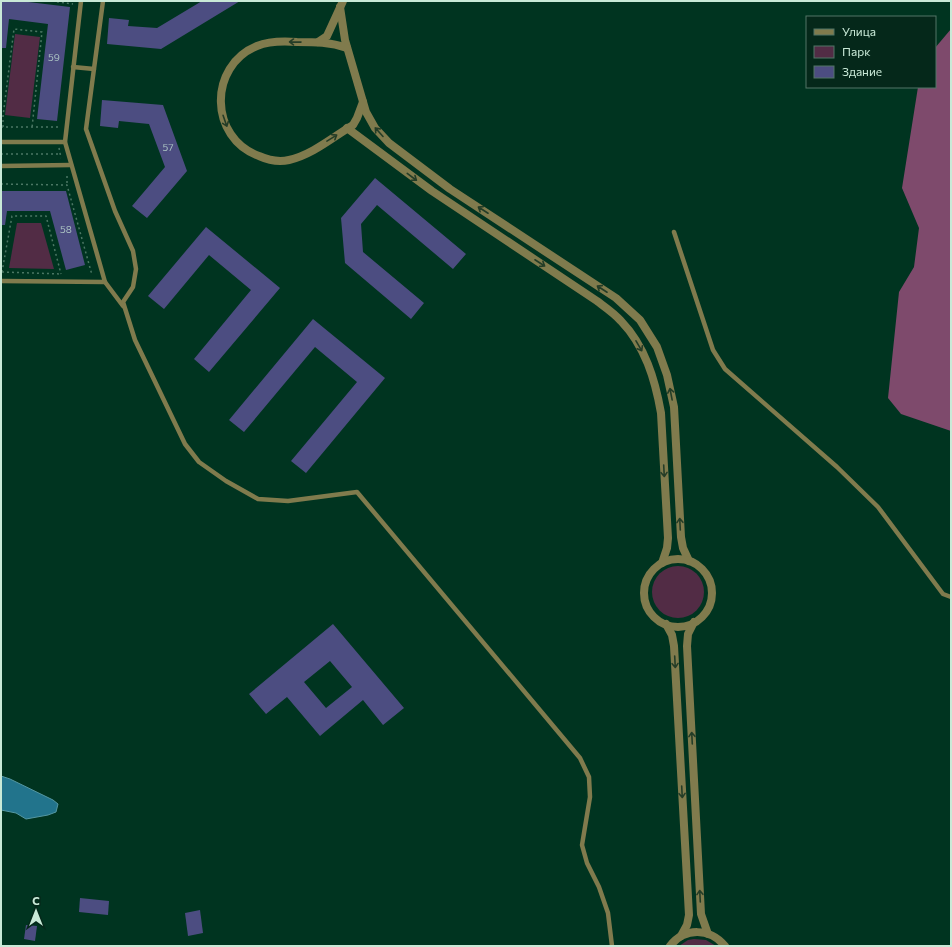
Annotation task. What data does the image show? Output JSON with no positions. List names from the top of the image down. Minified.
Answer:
{"house_numbers":["59","57","58"],"legend":["Улица","Парк","Здание"],"north":"top"}
